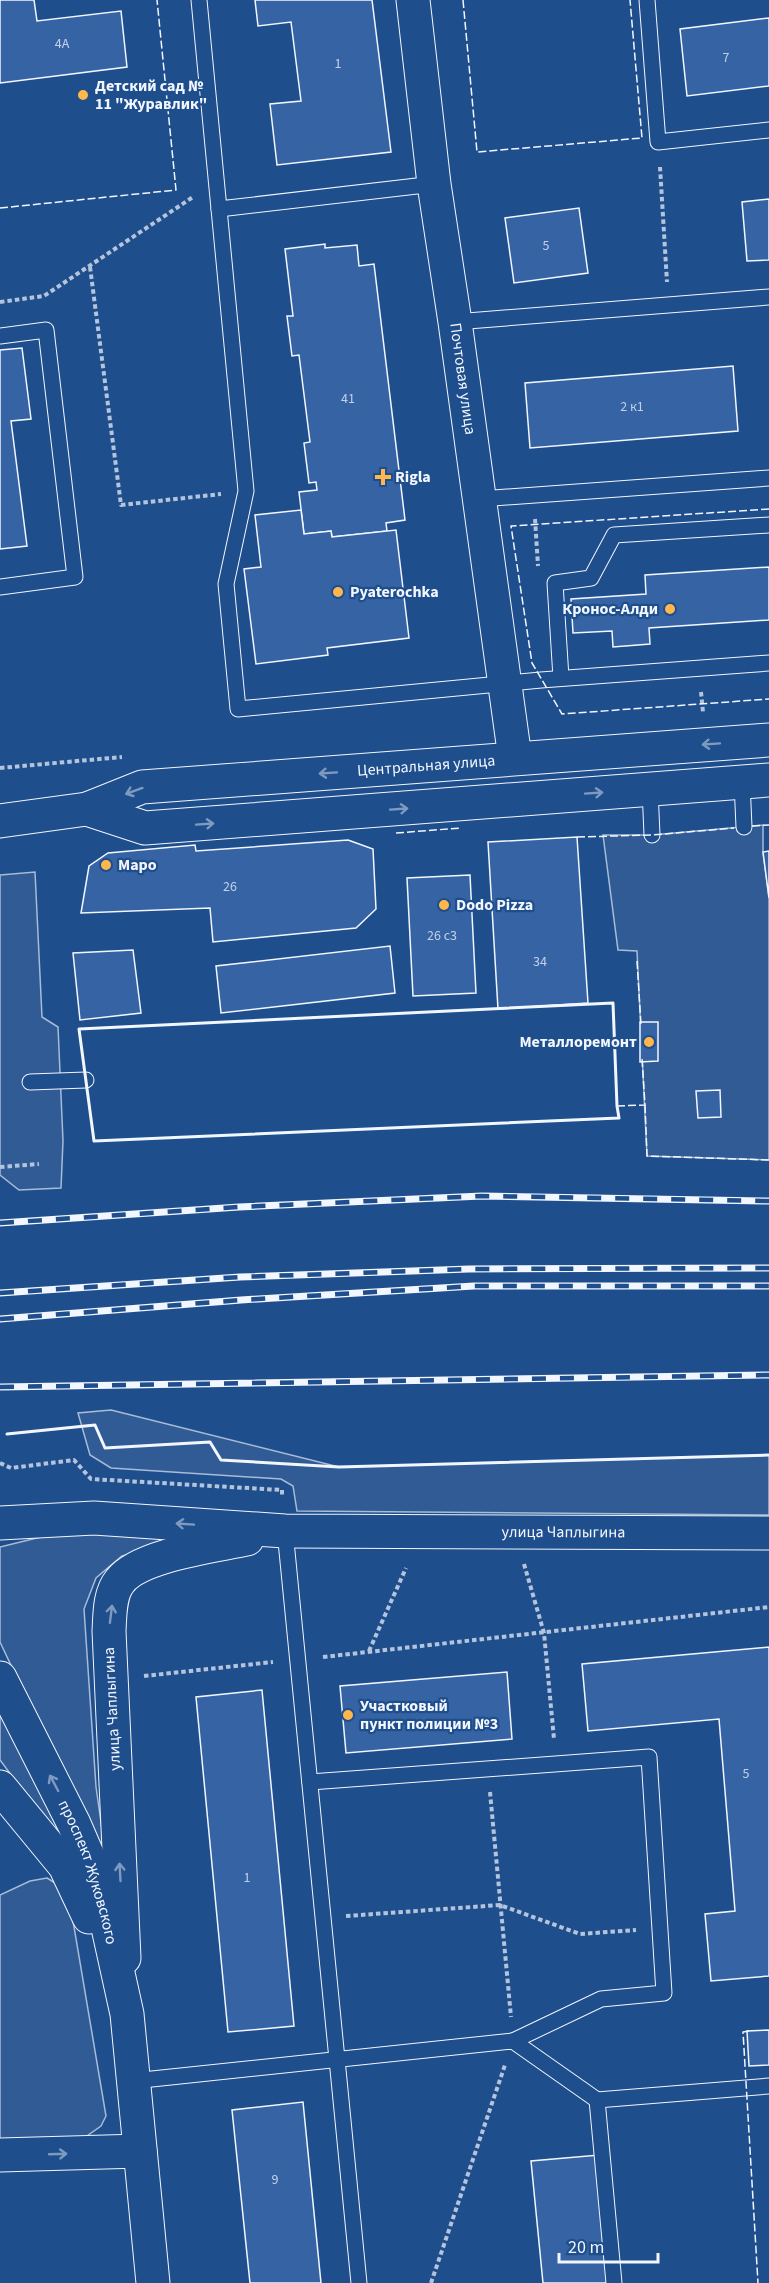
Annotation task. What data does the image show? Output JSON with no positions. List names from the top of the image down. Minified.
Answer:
{"streets":{"main road":["Почтовая улица","Центральная улица","улица Чаплыгина","проспект Жуковского"]},"crossings":[["Почтовая улица","Центральная улица"],["улица Чаплыгина","проспект Жуковского"]],"places":{"other":["Детский сад № 11 \"Журавлик\"","Pyaterochka","Кронос-Алди","Маро","Dodo Pizza","Металлоремонт","Участковый пункт полиции №3"],"health":["Rigla"]},"house_numbers":["4А","7","1","5","41","2 к1","26","26 с3","34","5","1","9"],"scale_bar":"20 m"}
